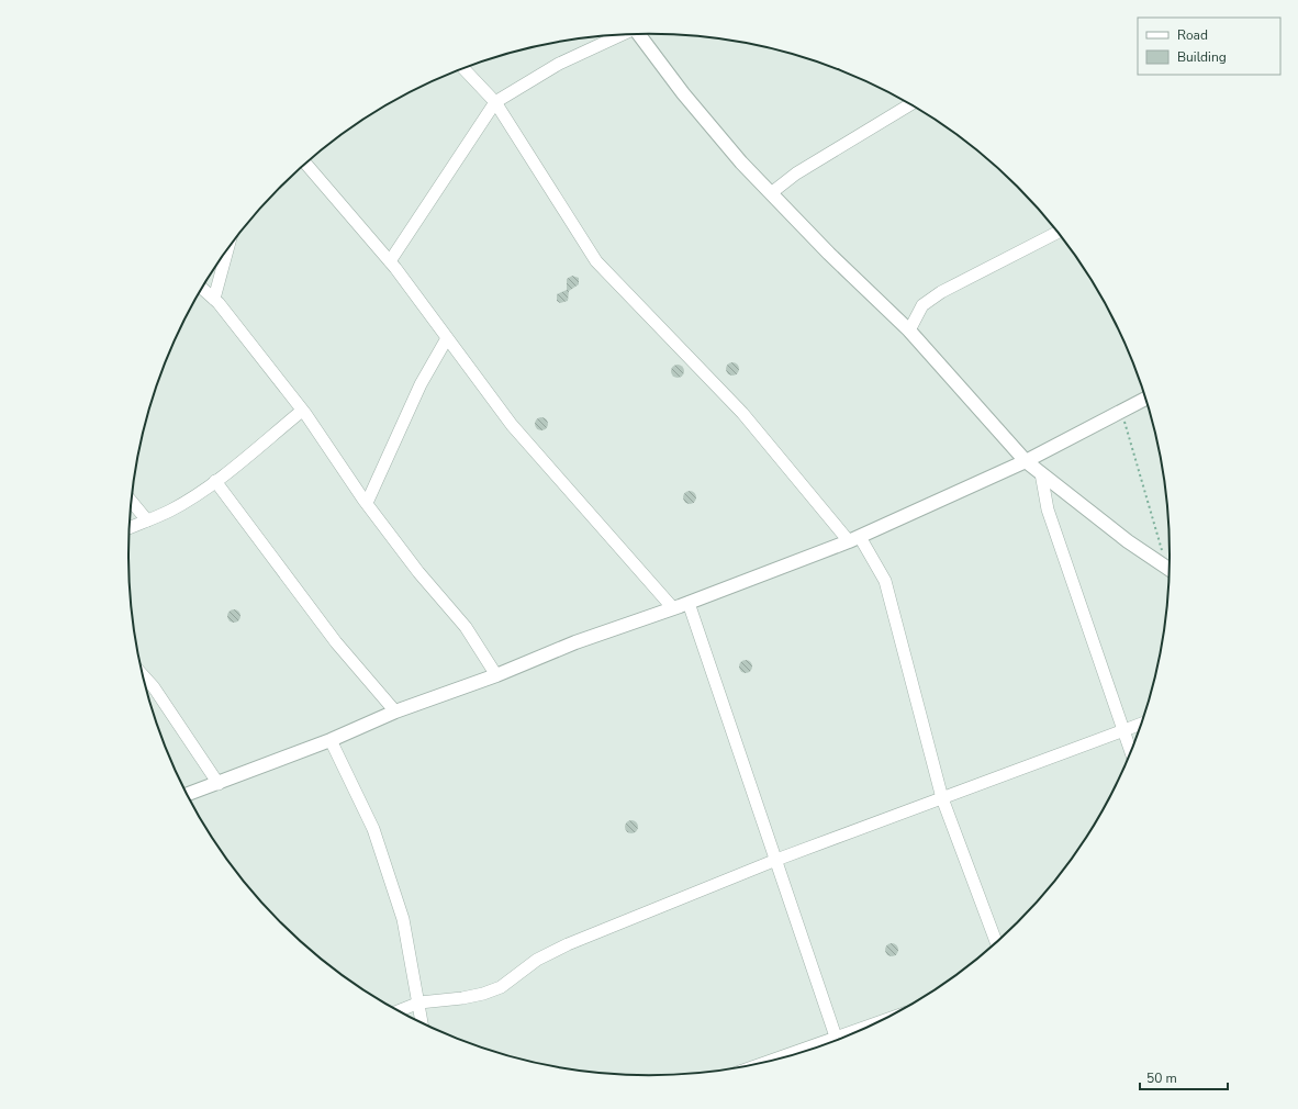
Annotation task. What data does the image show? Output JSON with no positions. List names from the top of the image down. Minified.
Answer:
{"legend":["Road","Building"],"scale_bar":"50 m"}
